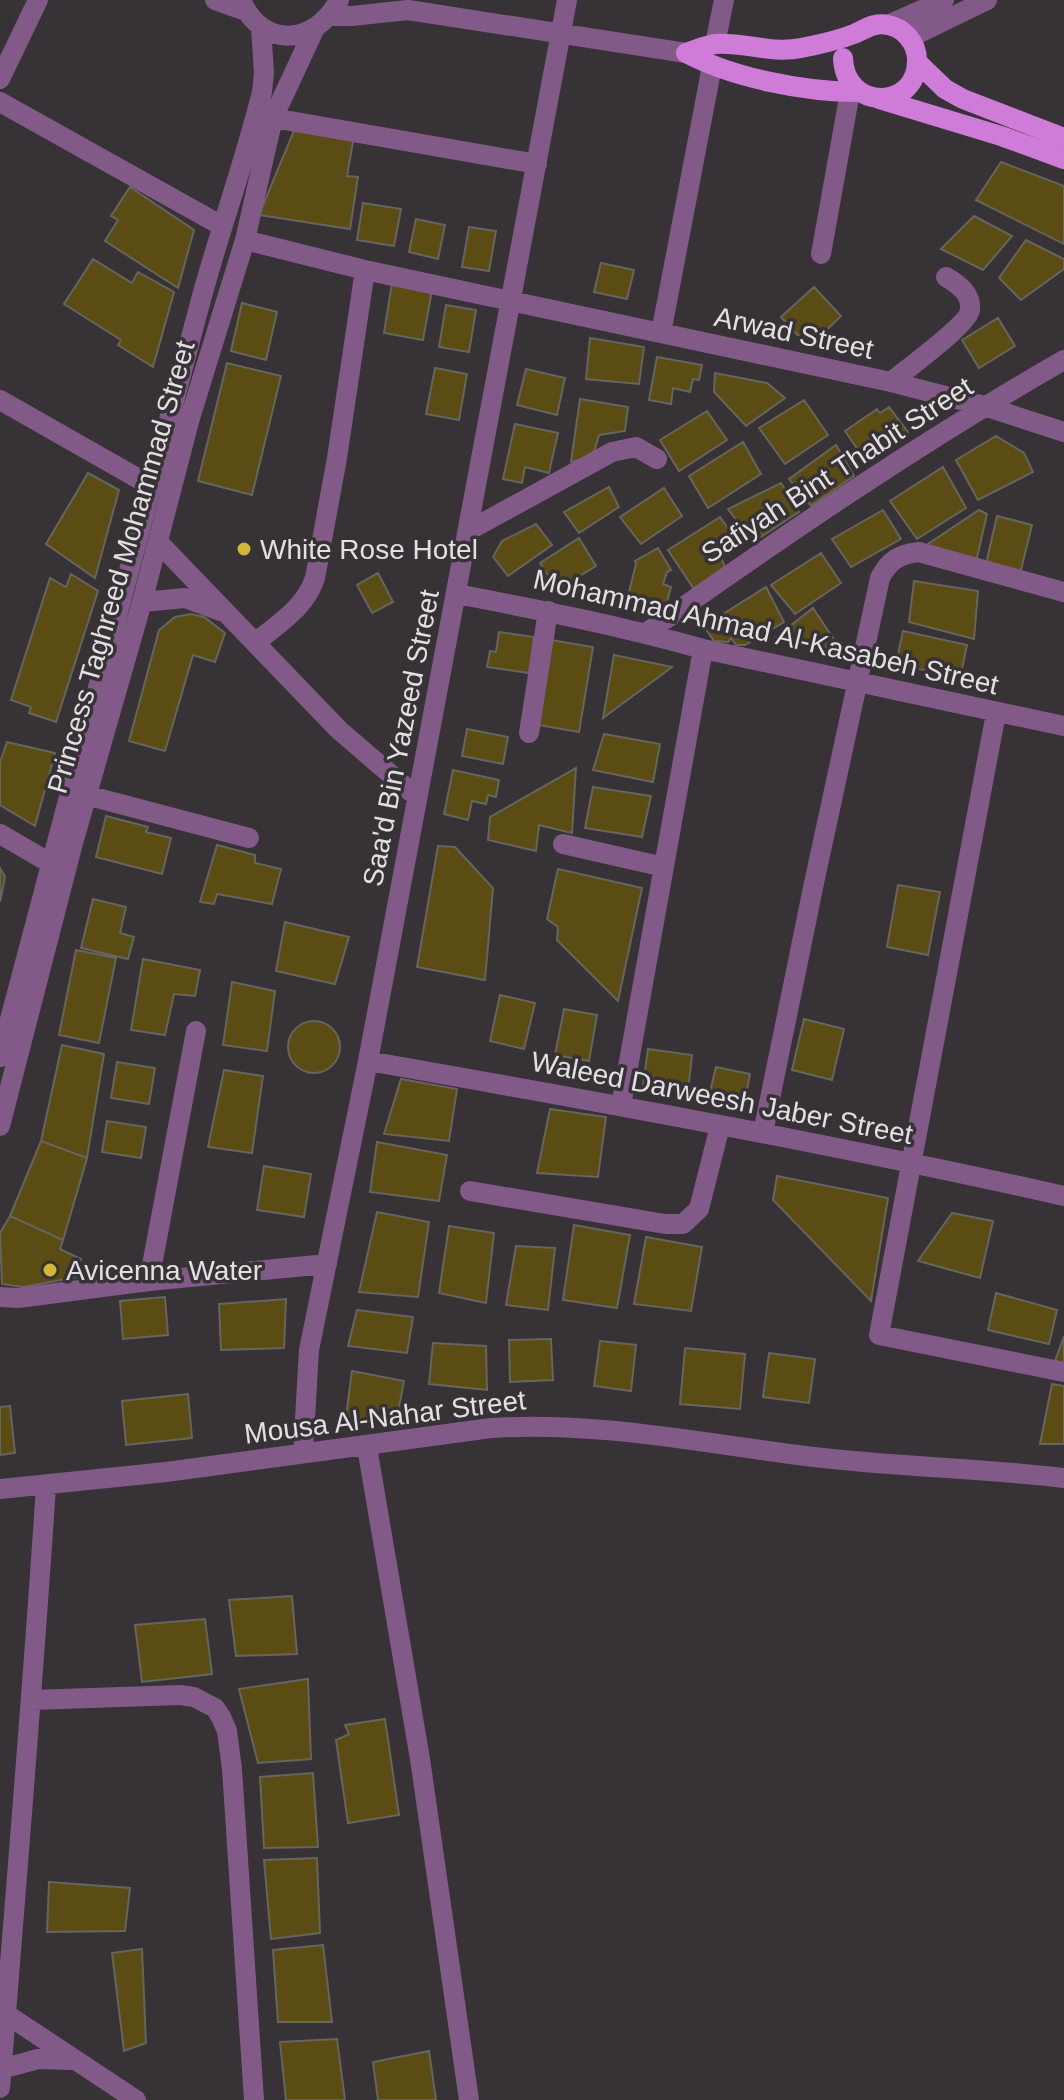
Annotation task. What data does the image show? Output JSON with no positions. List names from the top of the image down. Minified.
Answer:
{"streets":{"street":["Arwad Street","Safiyah Bint Thabit Street","Princess Taghreed Mohammad Street","Mohammad Ahmad Al-Kasabeh Street","Saa'd Bin Yazeed Street","Waleed Darweesh Jaber Street","Mousa Al-Nahar Street"]},"crossings":[["Arwad Street","Safiyah Bint Thabit Street"],["Arwad Street","Princess Taghreed Mohammad Street"],["Arwad Street","Saa'd Bin Yazeed Street"],["Safiyah Bint Thabit Street","Mohammad Ahmad Al-Kasabeh Street"],["Mohammad Ahmad Al-Kasabeh Street","Saa'd Bin Yazeed Street"],["Saa'd Bin Yazeed Street","Waleed Darweesh Jaber Street"],["Saa'd Bin Yazeed Street","Mousa Al-Nahar Street"]],"places":["White Rose Hotel","Avicenna Water"]}
